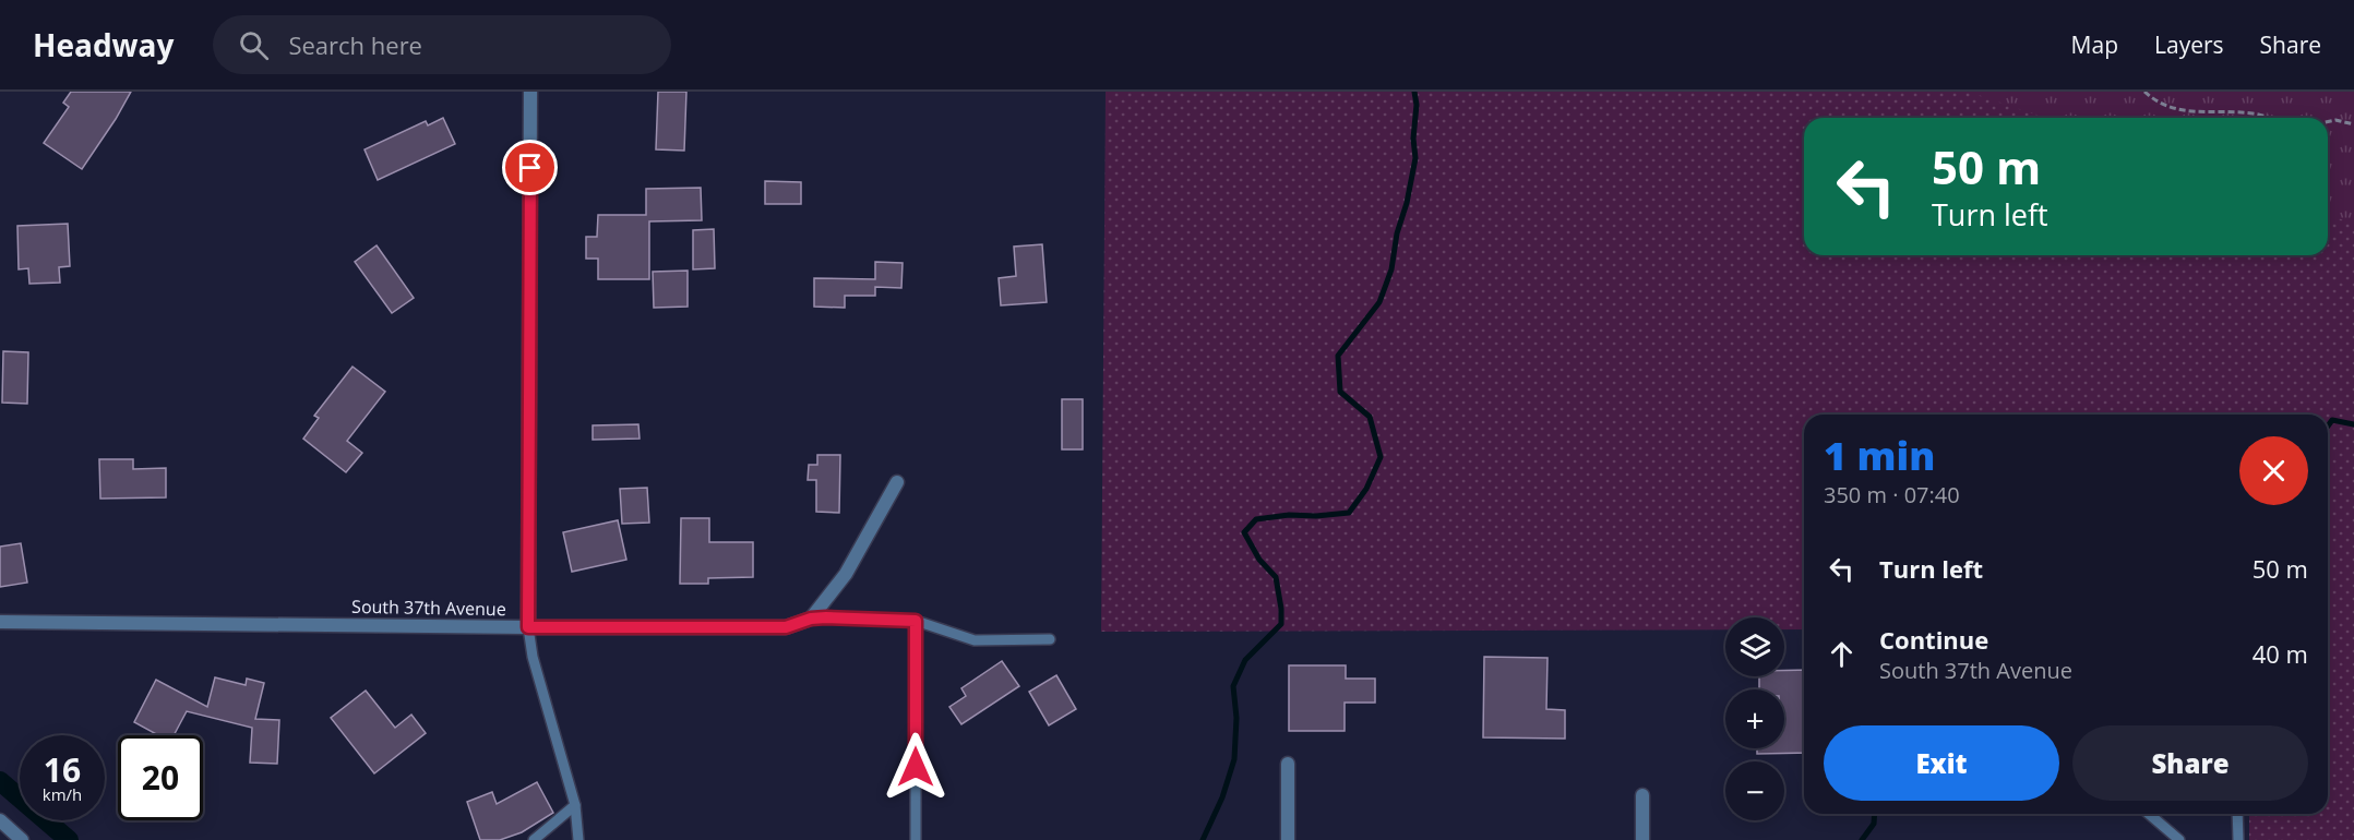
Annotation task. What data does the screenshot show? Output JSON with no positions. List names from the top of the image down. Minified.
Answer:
{"streets":{"street":["South 37th Avenue"]},"page":{"header":"Headway","search":"Search here","nav":["Map","Layers","Share"],"turn":["50 m","Turn left"],"heading":["1 min","350 m · 07:40"],"list":[{"name":"Turn left","value":"50 m"},{"name":"Continue","note":"South 37th Avenue","value":"40 m"}],"map_buttons":["+","−"],"buttons":["Exit","Share"],"speed":"16 km/h","limit":"20"}}
